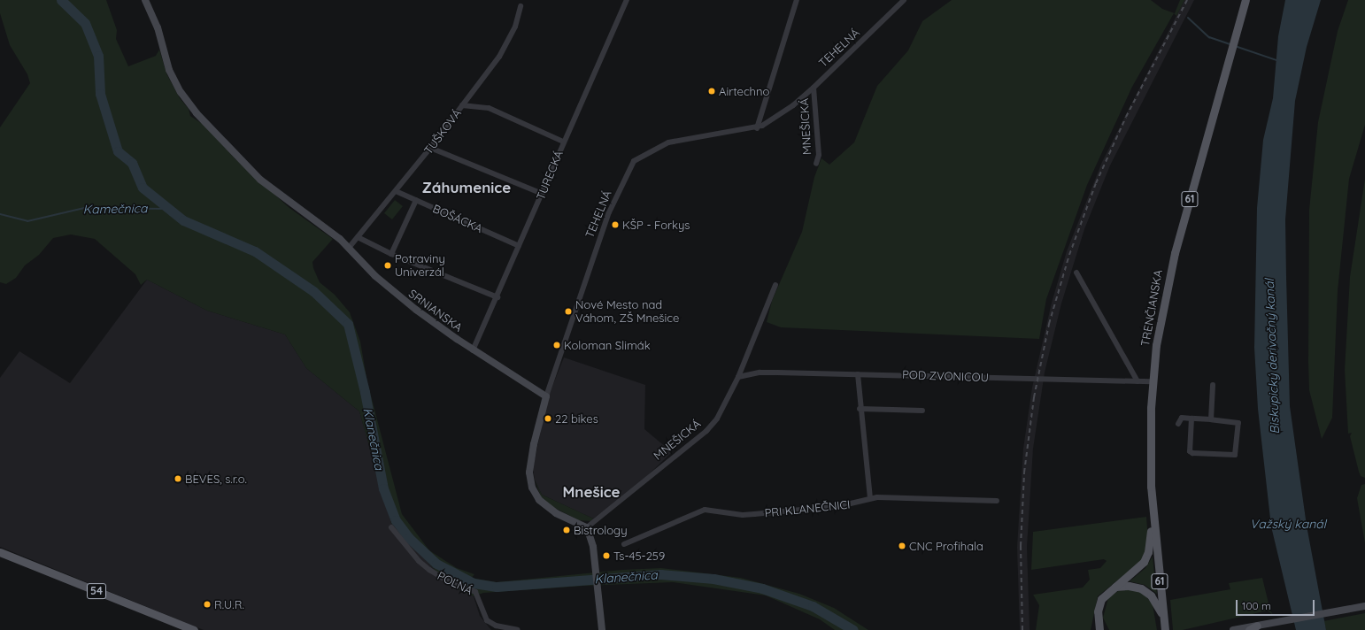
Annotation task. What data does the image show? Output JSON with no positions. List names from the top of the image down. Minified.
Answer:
{"streets":{"main road":["61","TRENČIANSKA","54"],"street":["TEHELNÁ","MNEŠICKÁ","TUŠKOVÁ","TURECKÁ","BOŠÁCKA","SRNIANSKA","POD ZVONICOU","PRI KLANEČNICI","POĽNÁ"]},"crossings":[["TEHELNÁ","MNEŠICKÁ"],["TEHELNÁ","SRNIANSKA"],["MNEŠICKÁ","POD ZVONICOU"],["TUŠKOVÁ","BOŠÁCKA"],["TUŠKOVÁ","SRNIANSKA"],["TURECKÁ","BOŠÁCKA"],["TURECKÁ","SRNIANSKA"],["TRENČIANSKA","POD ZVONICOU"]],"districts":["Záhumenice","Mnešice"],"water":["Kamečnica","Biskupický derivačný kanál","Klanečnica","Važský kanál"],"places":["Airtechno","KŠP - Forkys","Potraviny Univerzál","Nové Mesto nad Váhom, ZŠ Mnešice","Koloman Slimák","22 bikes","BEVES, s.r.o.","Bistrology","CNC Profihala","Ts-45-259","R.U.R."],"scale_bar":"100 m"}
